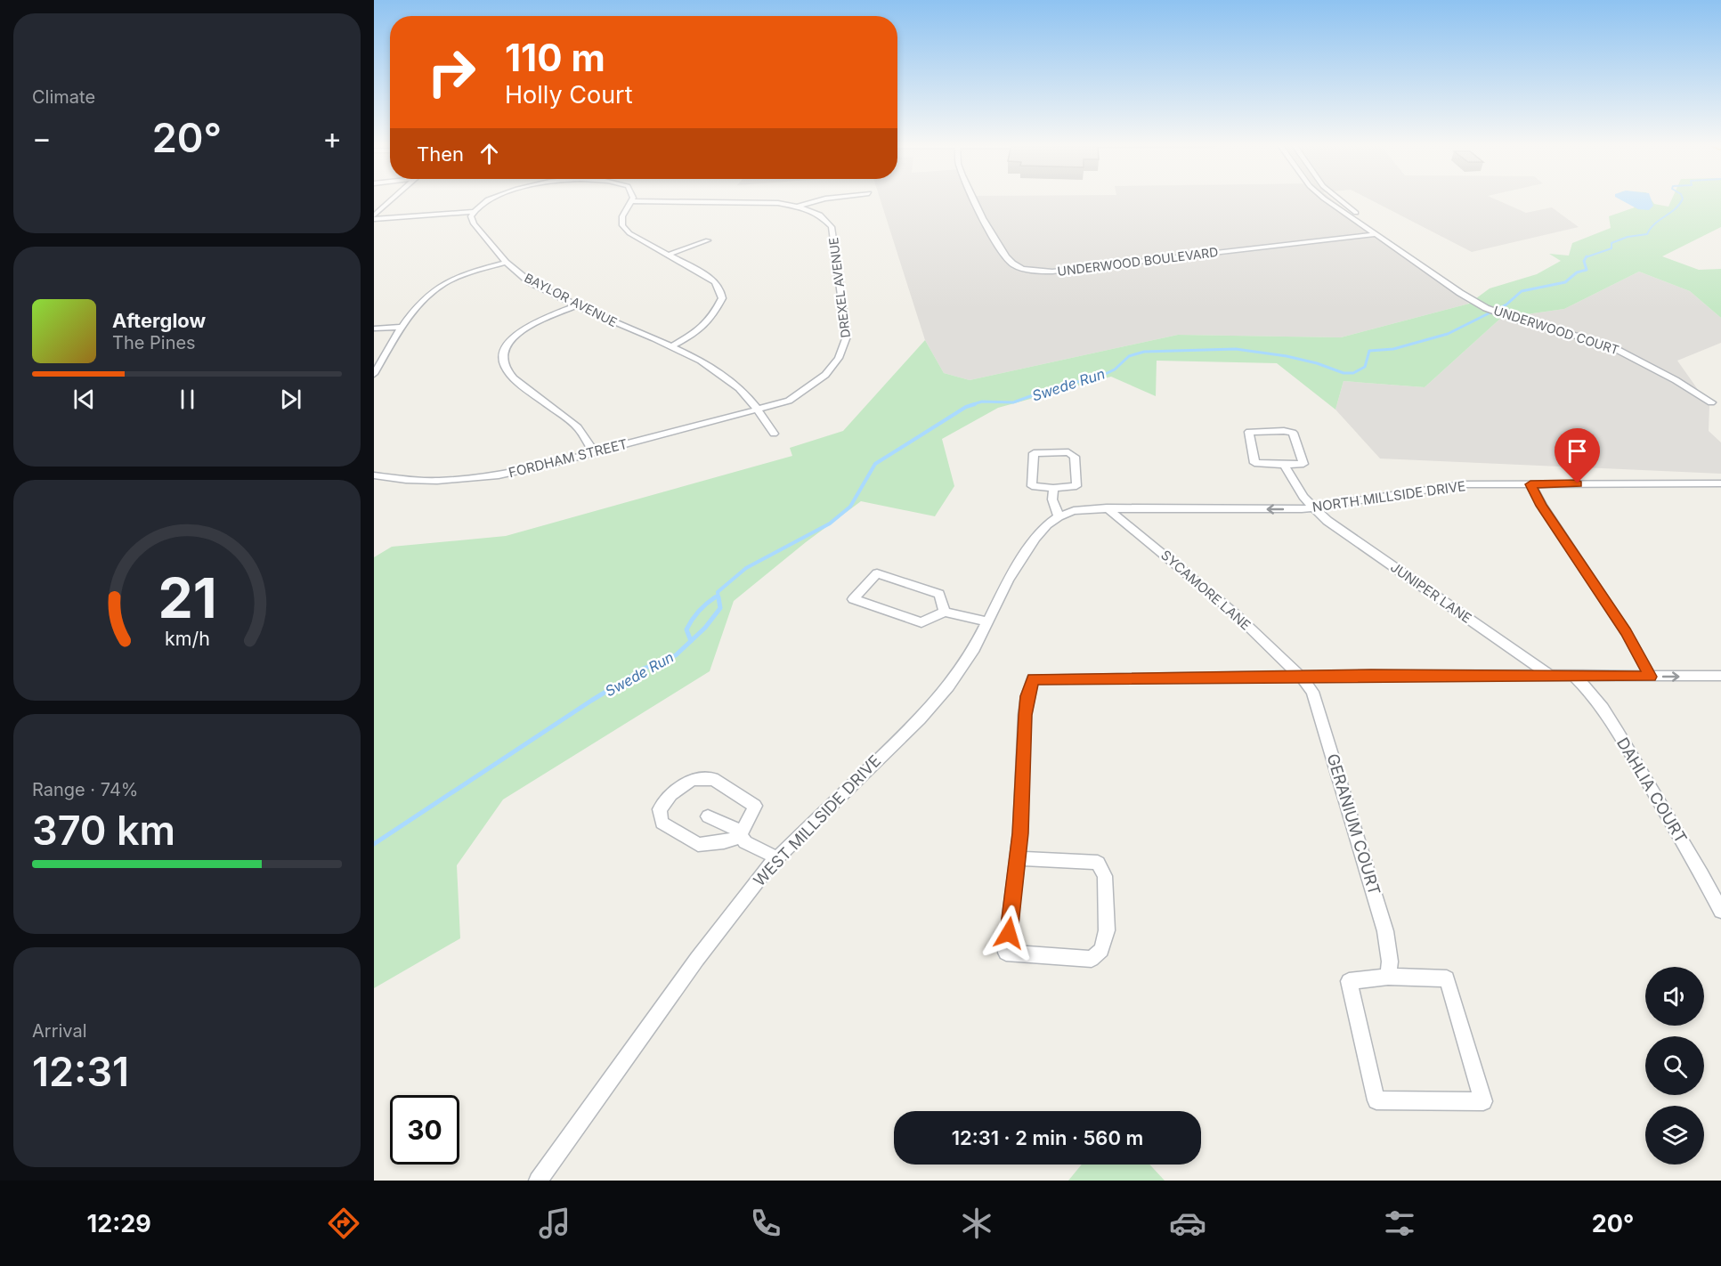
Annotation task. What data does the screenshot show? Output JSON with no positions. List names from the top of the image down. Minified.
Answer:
{"streets":{"street":["UNDERWOOD BOULEVARD","DREXEL AVENUE","BAYLOR AVENUE","UNDERWOOD COURT","FORDHAM STREET","NORTH MILLSIDE DRIVE","SYCAMORE LANE","JUNIPER LANE","DAHLIA COURT","WEST MILLSIDE DRIVE","GERANIUM COURT"]},"crossings":[["UNDERWOOD BOULEVARD","UNDERWOOD COURT"],["DREXEL AVENUE","BAYLOR AVENUE"],["DREXEL AVENUE","FORDHAM STREET"],["BAYLOR AVENUE","FORDHAM STREET"],["NORTH MILLSIDE DRIVE","SYCAMORE LANE"],["NORTH MILLSIDE DRIVE","JUNIPER LANE"],["NORTH MILLSIDE DRIVE","WEST MILLSIDE DRIVE"],["SYCAMORE LANE","GERANIUM COURT"]],"water":["Swede Run"],"page":{"tile":["Climate",["Range · 74%","370 km"],["Arrival","12:31"]],"turn":["110 m","Holly Court"],"heat":["−","20°","+"],"then":"Then","song":["Afterglow","The Pines"],"limit":"30","trip":"12:31 · 2 min · 560 m","tabs":["12:29","20°"],"gauge":["21","km/h"]}}
